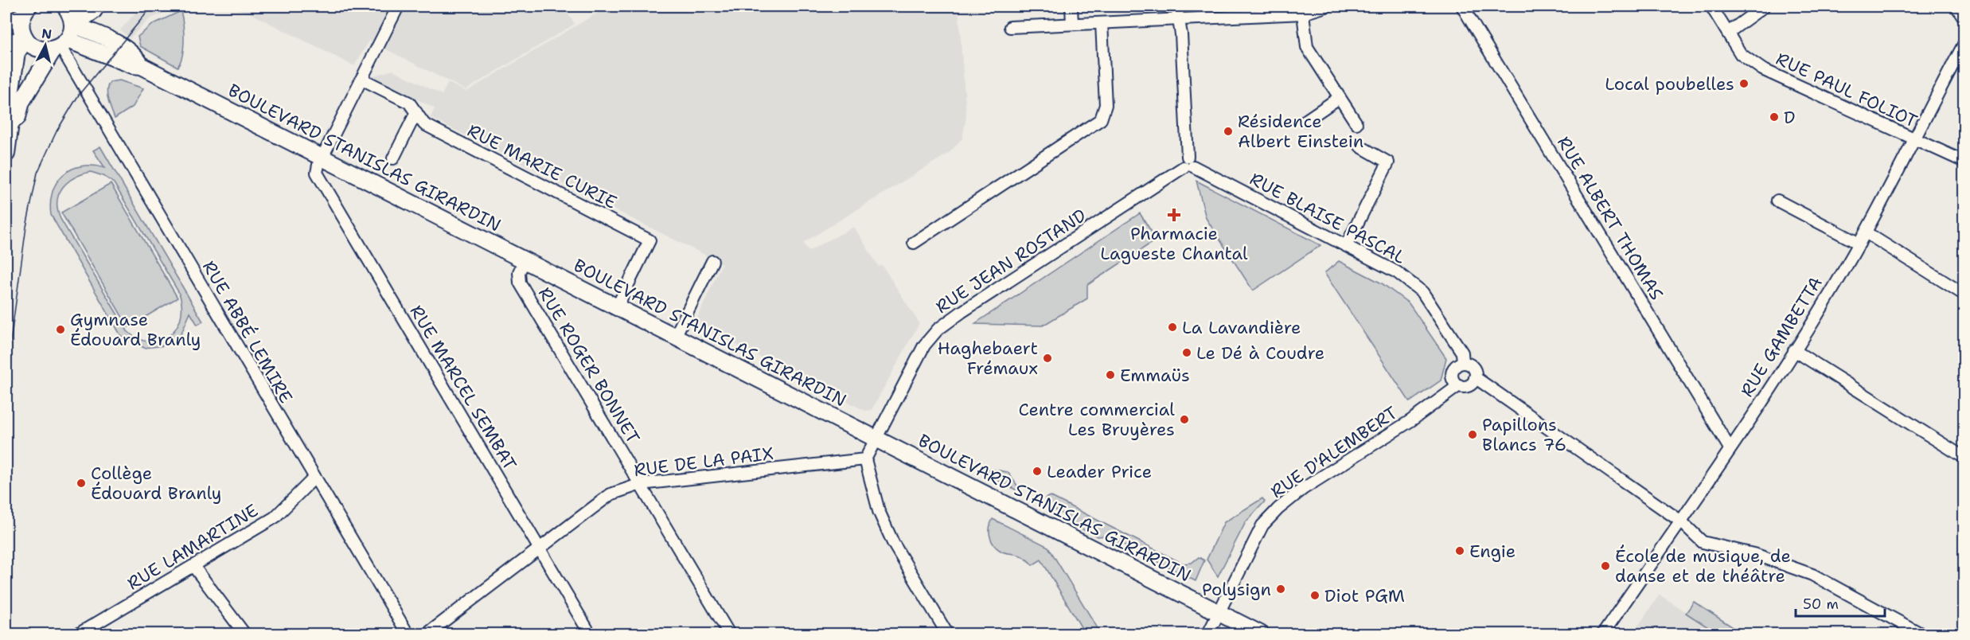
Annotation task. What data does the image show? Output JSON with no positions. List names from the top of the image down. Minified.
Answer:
{"streets":{"main road":["BOULEVARD STANISLAS GIRARDIN"],"street":["RUE PAUL FOLIOT","RUE MARIE CURIE","RUE BLAISE PASCAL","RUE ALBERT THOMAS","RUE JEAN ROSTAND","RUE ABBÉ LEMIRE","RUE GAMBETTA","RUE ROGER BONNET","RUE MARCEL SEMBAT","RUE D'ALEMBERT","RUE DE LA PAIX","RUE LAMARTINE"]},"crossings":[["RUE PAUL FOLIOT","RUE GAMBETTA"],["BOULEVARD STANISLAS GIRARDIN","RUE MARIE CURIE"],["BOULEVARD STANISLAS GIRARDIN","RUE JEAN ROSTAND"],["BOULEVARD STANISLAS GIRARDIN","RUE ABBÉ LEMIRE"],["BOULEVARD STANISLAS GIRARDIN","RUE ROGER BONNET"],["BOULEVARD STANISLAS GIRARDIN","RUE MARCEL SEMBAT"],["BOULEVARD STANISLAS GIRARDIN","RUE D'ALEMBERT"],["RUE BLAISE PASCAL","RUE JEAN ROSTAND"],["RUE BLAISE PASCAL","RUE D'ALEMBERT"],["RUE ALBERT THOMAS","RUE GAMBETTA"],["RUE ABBÉ LEMIRE","RUE LAMARTINE"],["RUE ROGER BONNET","RUE DE LA PAIX"],["RUE MARCEL SEMBAT","RUE DE LA PAIX"]],"places":{"other":["Local poubelles","D","Résidence Albert Einstein","La Lavandière","Gymnase Édouard Branly","Le Dé à Coudre","Haghebaert Frémaux","Emmaüs","Centre commercial Les Bruyères","Papillons Blancs 76","Leader Price","Collège Édouard Branly","Engie","École de musique, de danse et de théâtre","Polysign","Diot PGM"],"health":["Pharmacie Lagueste Chantal"]},"scale_bar":"50 m","north":"top"}
